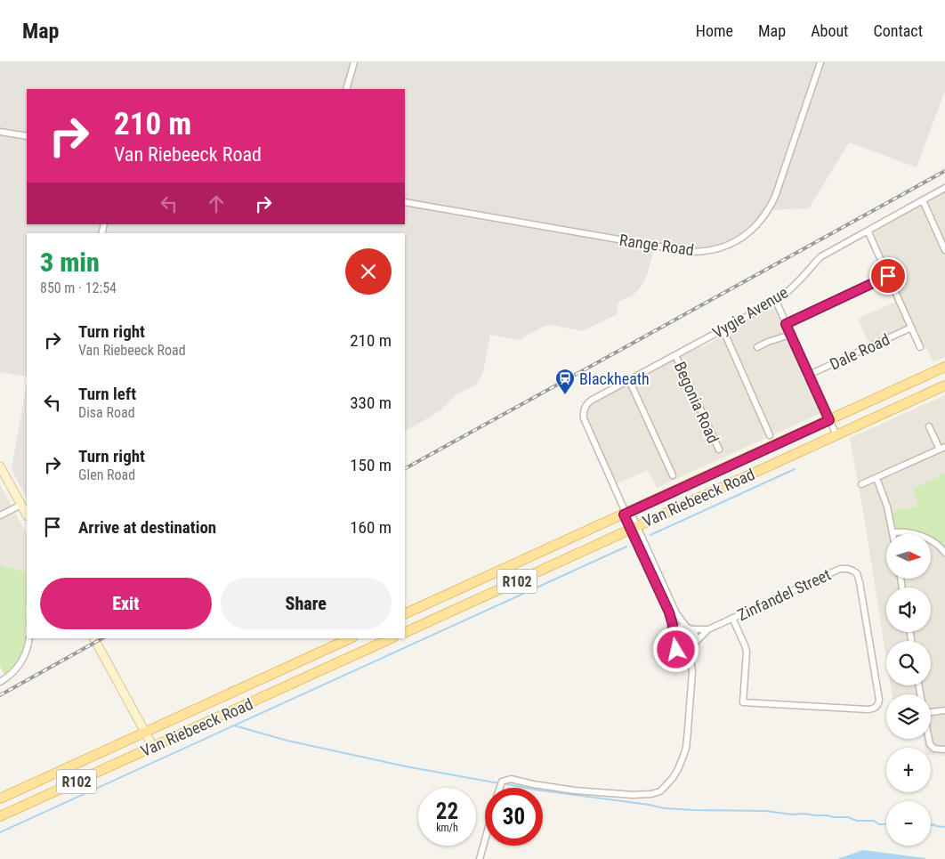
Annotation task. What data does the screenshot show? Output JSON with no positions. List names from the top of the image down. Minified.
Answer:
{"streets":{"main road":["Van Riebeeck Road","R102"],"street":["Range Road","Vygie Avenue","Dale Road","Begonia Road","Zinfandel Street"]},"crossings":[["Vygie Avenue","Begonia Road"],["Vygie Avenue","Van Riebeeck Road"]],"places":{"station":["Blackheath"]},"north":"right","page":{"header":"Map","nav":["Home","Map","About","Contact"],"turn":["210 m","Van Riebeeck Road"],"heading":["3 min","850 m · 12:54"],"list":[{"name":"Turn right","note":"Van Riebeeck Road","value":"210 m"},{"name":"Turn left","note":"Disa Road","value":"330 m"},{"name":"Turn right","note":"Glen Road","value":"150 m"},{"name":"Arrive at destination","value":"160 m"}],"map_buttons":["+","−"],"buttons":["Exit","Share"],"speed":"22 km/h","limit":"30"}}
